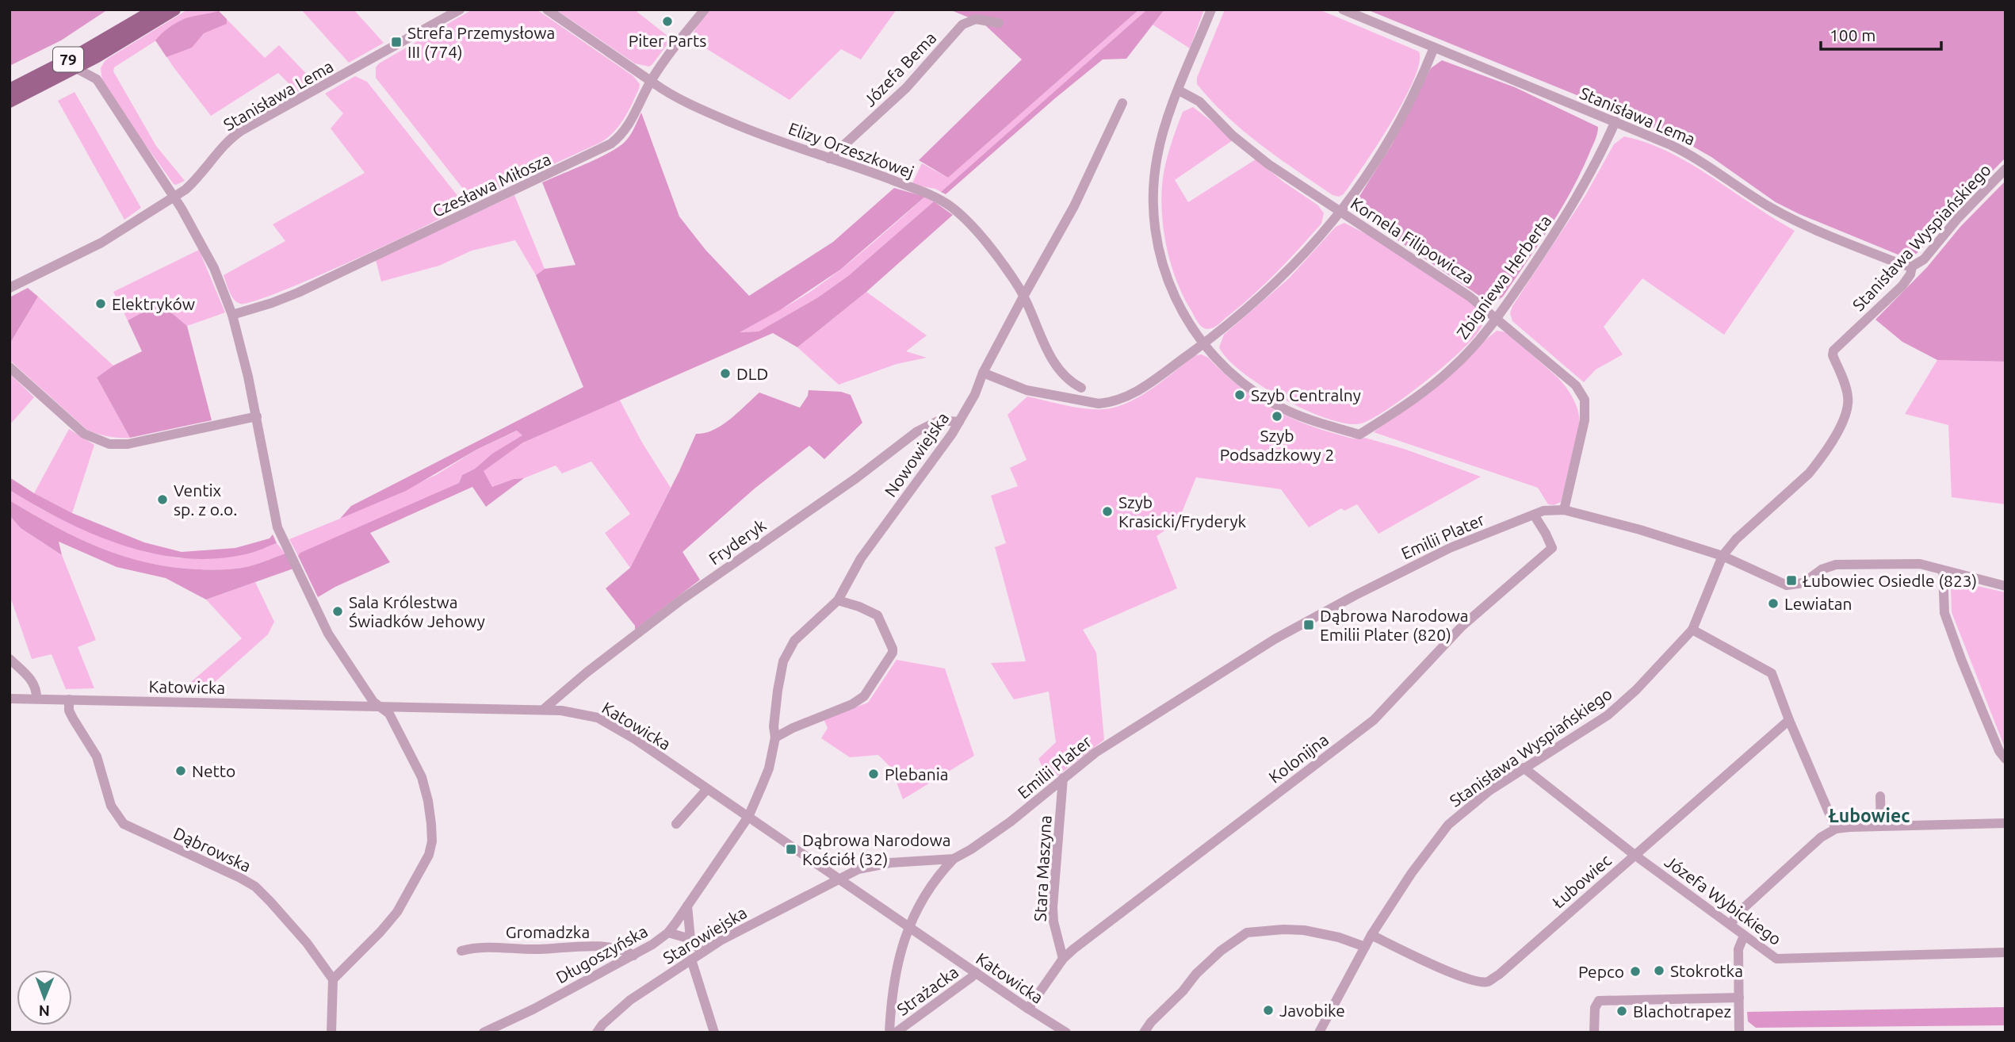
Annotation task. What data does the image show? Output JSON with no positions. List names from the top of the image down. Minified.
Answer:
{"streets":{"main road":["79"],"street":["Józefa Bema","Stanisława Lema","Elizy Orzeszkowej","Czesława Miłosza","Stanisława Wyspiańskiego","Kornela Filipowicza","Zbigniewa Herberta","Nowowiejska","Emilii Plater","Fryderyk","Katowicka","Kolonijna","Dąbrowska","Stara Maszyna","Łubowiec","Józefa Wybickiego","Gromadzka","Starowiejska","Długoszyńska","Strażacka"]},"crossings":[["Józefa Bema","Elizy Orzeszkowej"],["Stanisława Lema","Stanisława Wyspiańskiego"],["Stanisława Lema","Zbigniewa Herberta"],["Elizy Orzeszkowej","Czesława Miłosza"],["Elizy Orzeszkowej","Nowowiejska"],["Stanisława Wyspiańskiego","Emilii Plater"],["Stanisława Wyspiańskiego","Łubowiec"],["Stanisława Wyspiańskiego","Józefa Wybickiego"],["Kornela Filipowicza","Zbigniewa Herberta"],["Kornela Filipowicza","Emilii Plater"],["Nowowiejska","Fryderyk"],["Nowowiejska","Katowicka"],["Nowowiejska","Długoszyńska"],["Emilii Plater","Katowicka"],["Emilii Plater","Kolonijna"],["Emilii Plater","Stara Maszyna"],["Emilii Plater","Starowiejska"],["Fryderyk","Katowicka"],["Katowicka","Kolonijna"],["Katowicka","Dąbrowska"],["Katowicka","Starowiejska"],["Katowicka","Długoszyńska"],["Katowicka","Strażacka"],["Kolonijna","Stara Maszyna"],["Łubowiec","Józefa Wybickiego"],["Gromadzka","Długoszyńska"]],"districts":["Łubowiec"],"places":{"other":["Piter Parts","Elektryków","DLD","Szyb Centralny","Szyb Podsadzkowy 2","Ventix sp. z o.o.","Szyb Krasicki/Fryderyk","Lewiatan","Sala Królestwa Świadków Jehowy","Netto","Plebania","Stokrotka","Pepco","Javobike","Blachotrapez"],"transit":["Strefa Przemysłowa III (774)","Łubowiec Osiedle (823)","Dąbrowa Narodowa Emilii Plater (820)","Dąbrowa Narodowa Kościół (32)"]},"scale_bar":"100 m","north":"bottom"}
